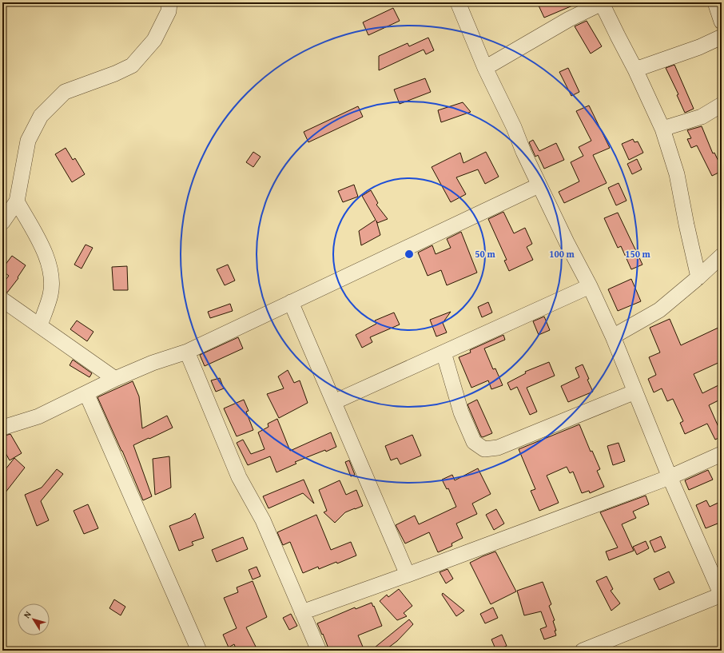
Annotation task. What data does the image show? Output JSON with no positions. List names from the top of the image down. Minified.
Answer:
{"north":"top left","rings":["50 m","100 m","150 m"]}
